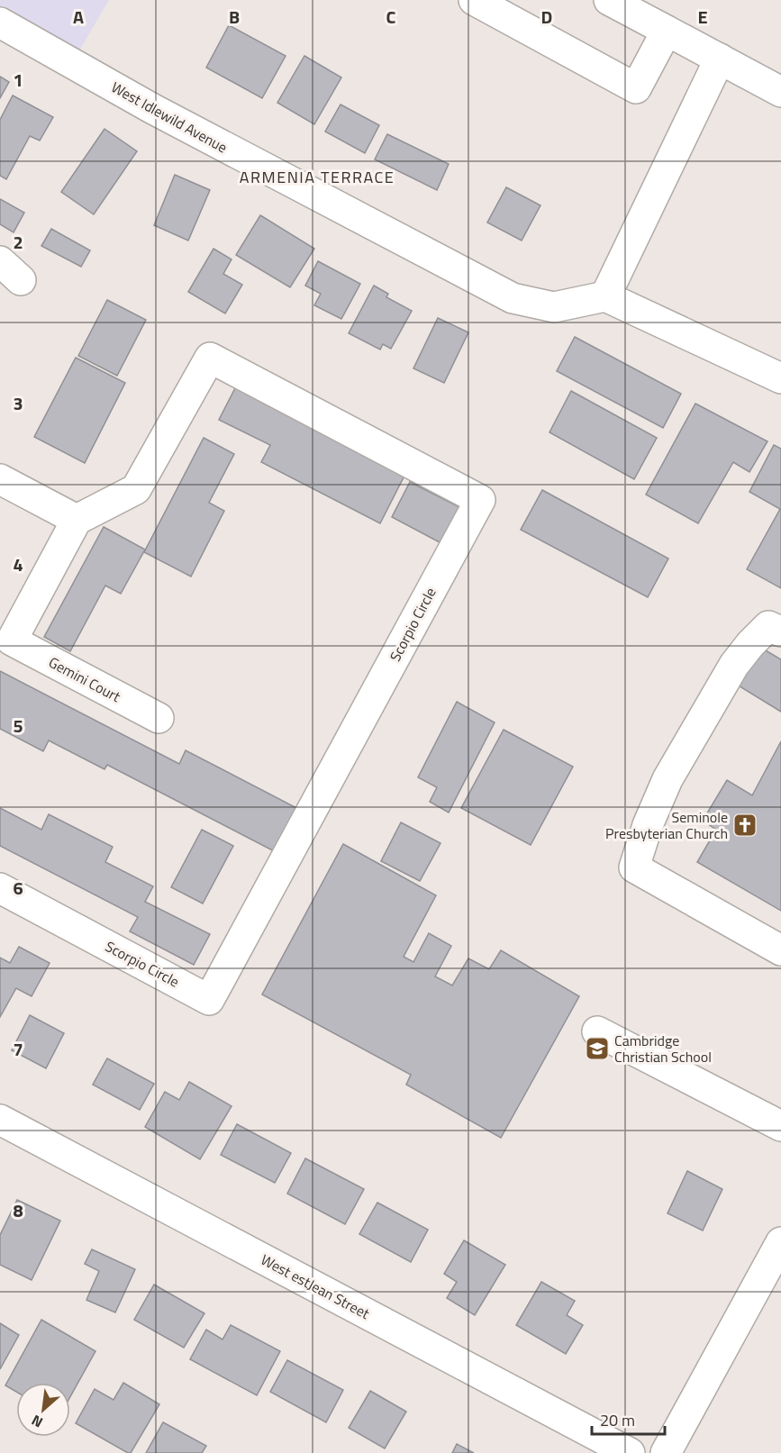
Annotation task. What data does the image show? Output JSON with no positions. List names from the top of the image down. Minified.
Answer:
{"streets":{"street":["West Idlewild Avenue","Scorpio Circle","Gemini Court","West estJean Street"]},"crossings":[["Scorpio Circle","Gemini Court"]],"districts":["ARMENIA TERRACE"],"places":{"church":["Seminole Presbyterian Church"],"school or university":["Cambridge Christian School"]},"scale_bar":"20 m","north":"bottom left","grid":{"columns":["A","B","C","D","E"],"rows":["1","2","3","4","5","6","7","8"]}}
